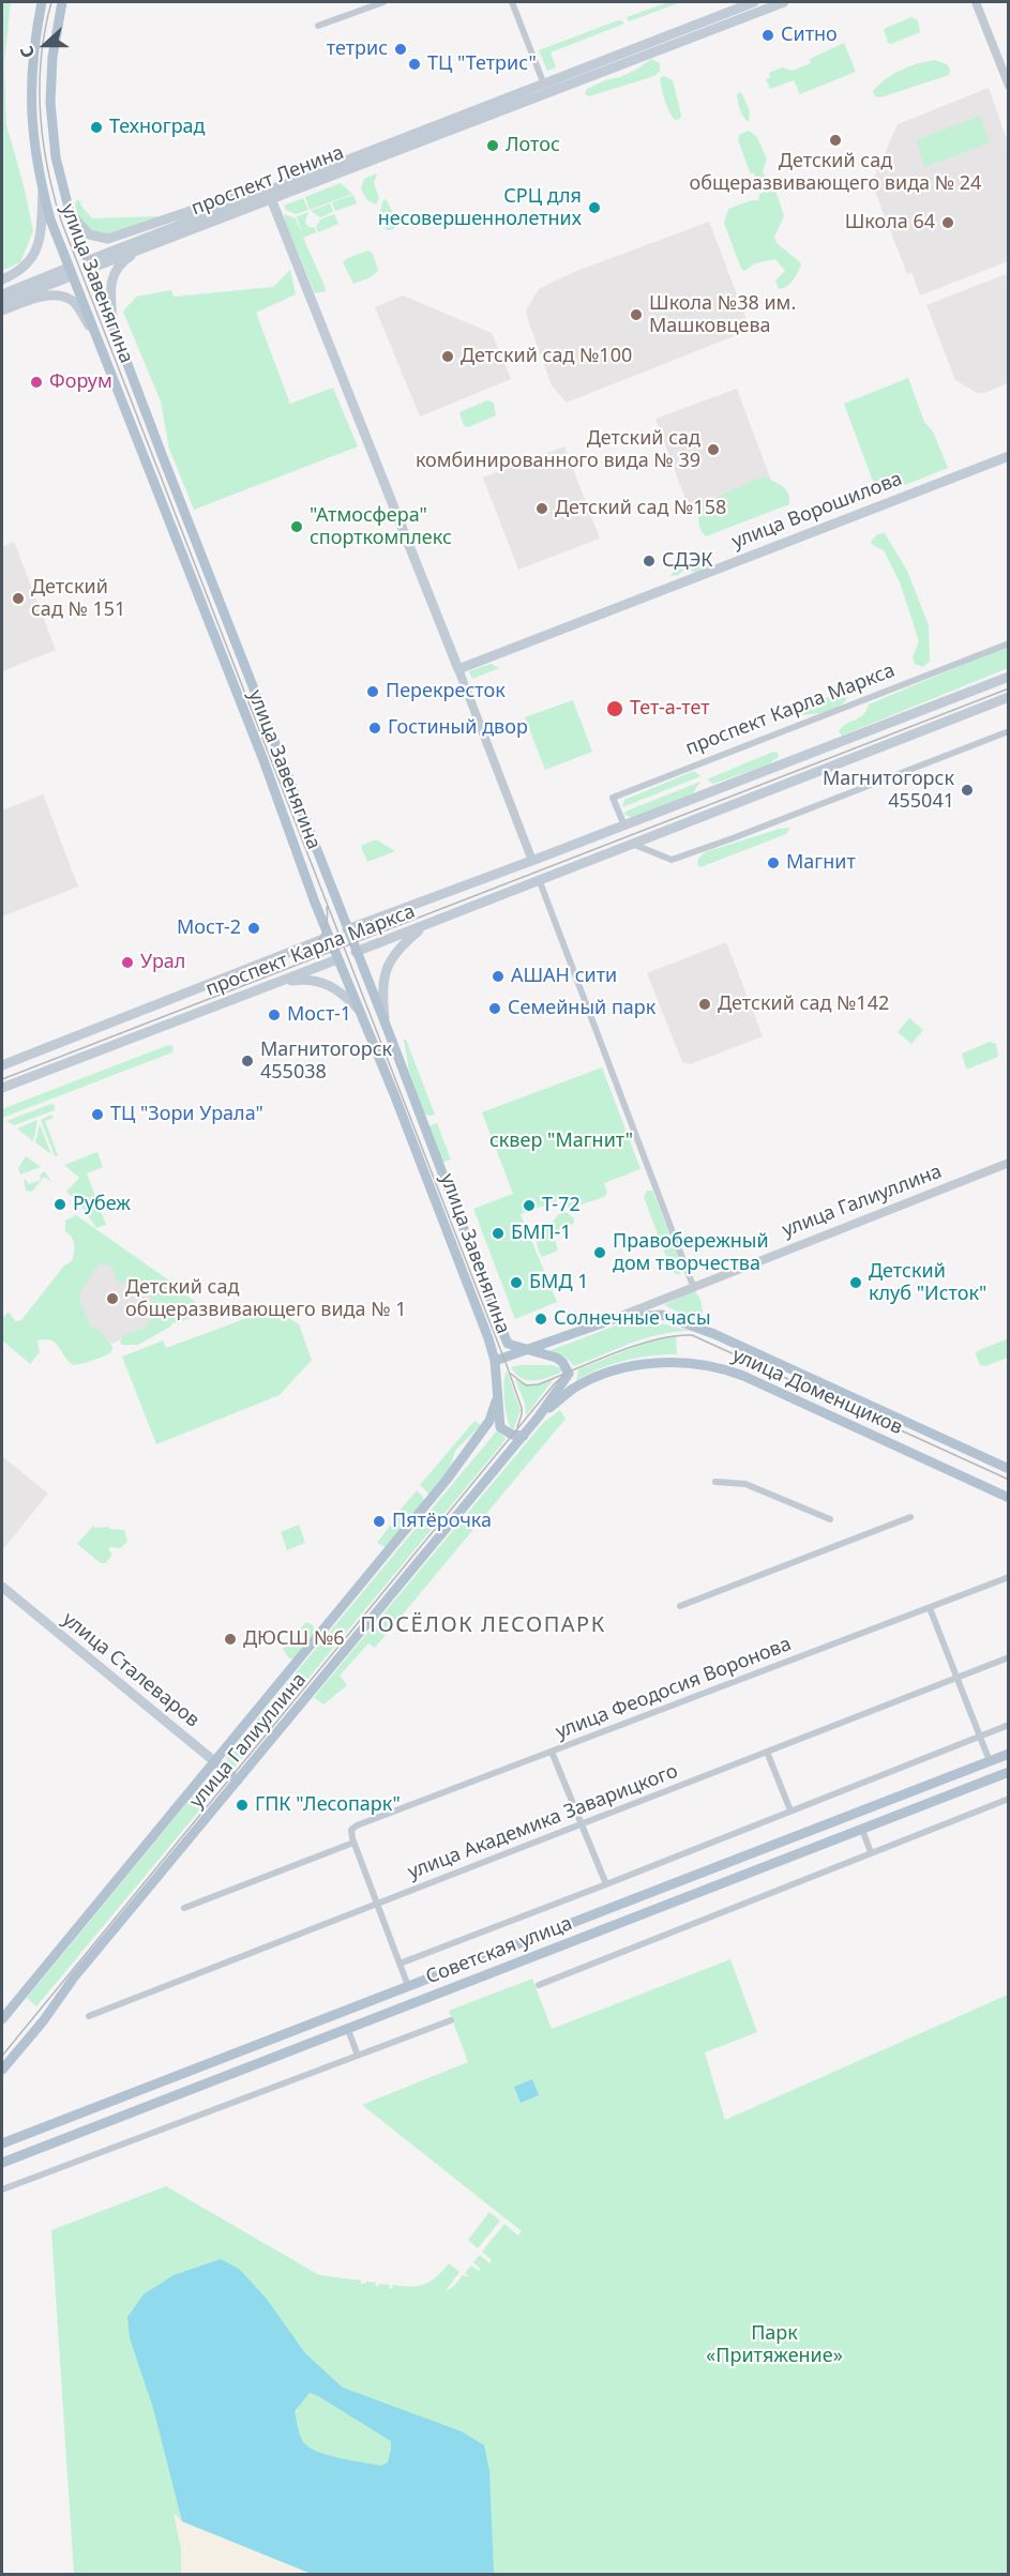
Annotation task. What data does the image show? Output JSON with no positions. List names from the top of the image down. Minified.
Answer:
{"streets":{"main road":["проспект Ленина","улица Завенягина","улица Ворошилова","проспект Карла Маркса","улица Галиуллина","улица Доменщиков","улица Сталеваров","Советская улица"],"street":["улица Феодосия Воронова","улица Академика Заварицкого"]},"crossings":[["проспект Ленина","улица Завенягина"],["улица Завенягина","проспект Карла Маркса"],["улица Завенягина","улица Галиуллина"],["улица Галиуллина","улица Доменщиков"],["улица Галиуллина","улица Сталеваров"]],"districts":["ПОСЁЛОК ЛЕСОПАРК"],"parks":["сквер \"Магнит\"","Парк «Притяжение»"],"places":["Ситно","тетрис","ТЦ \"Тетрис\"","Техноград","Детский сад общеразвивающего вида № 24","Лотос","СРЦ для несовершеннолетних","Школа 64","Школа №38 им. Машковцева","Детский сад №100","Форум","Детский сад комбинированного вида № 39","Детский сад №158","\"Атмосфера\" спорткомплекс","СДЭК","Детский сад № 151","Перекресток","Тет-а-тет","Гостиный двор","Магнитогорск 455041","Магнит","Мост-2","Урал","АШАН сити","Детский сад №142","Семейный парк","Мост-1","Магнитогорск 455038","ТЦ \"Зори Урала\"","Рубеж","Т-72","БМП-1","Правобережный дом творчества","БМД 1","Детский клуб \"Исток\"","Детский сад общеразвивающего вида № 1","Солнечные часы","Пятёрочка","ДЮСШ №6","ГПК \"Лесопарк\""],"north":"left"}
